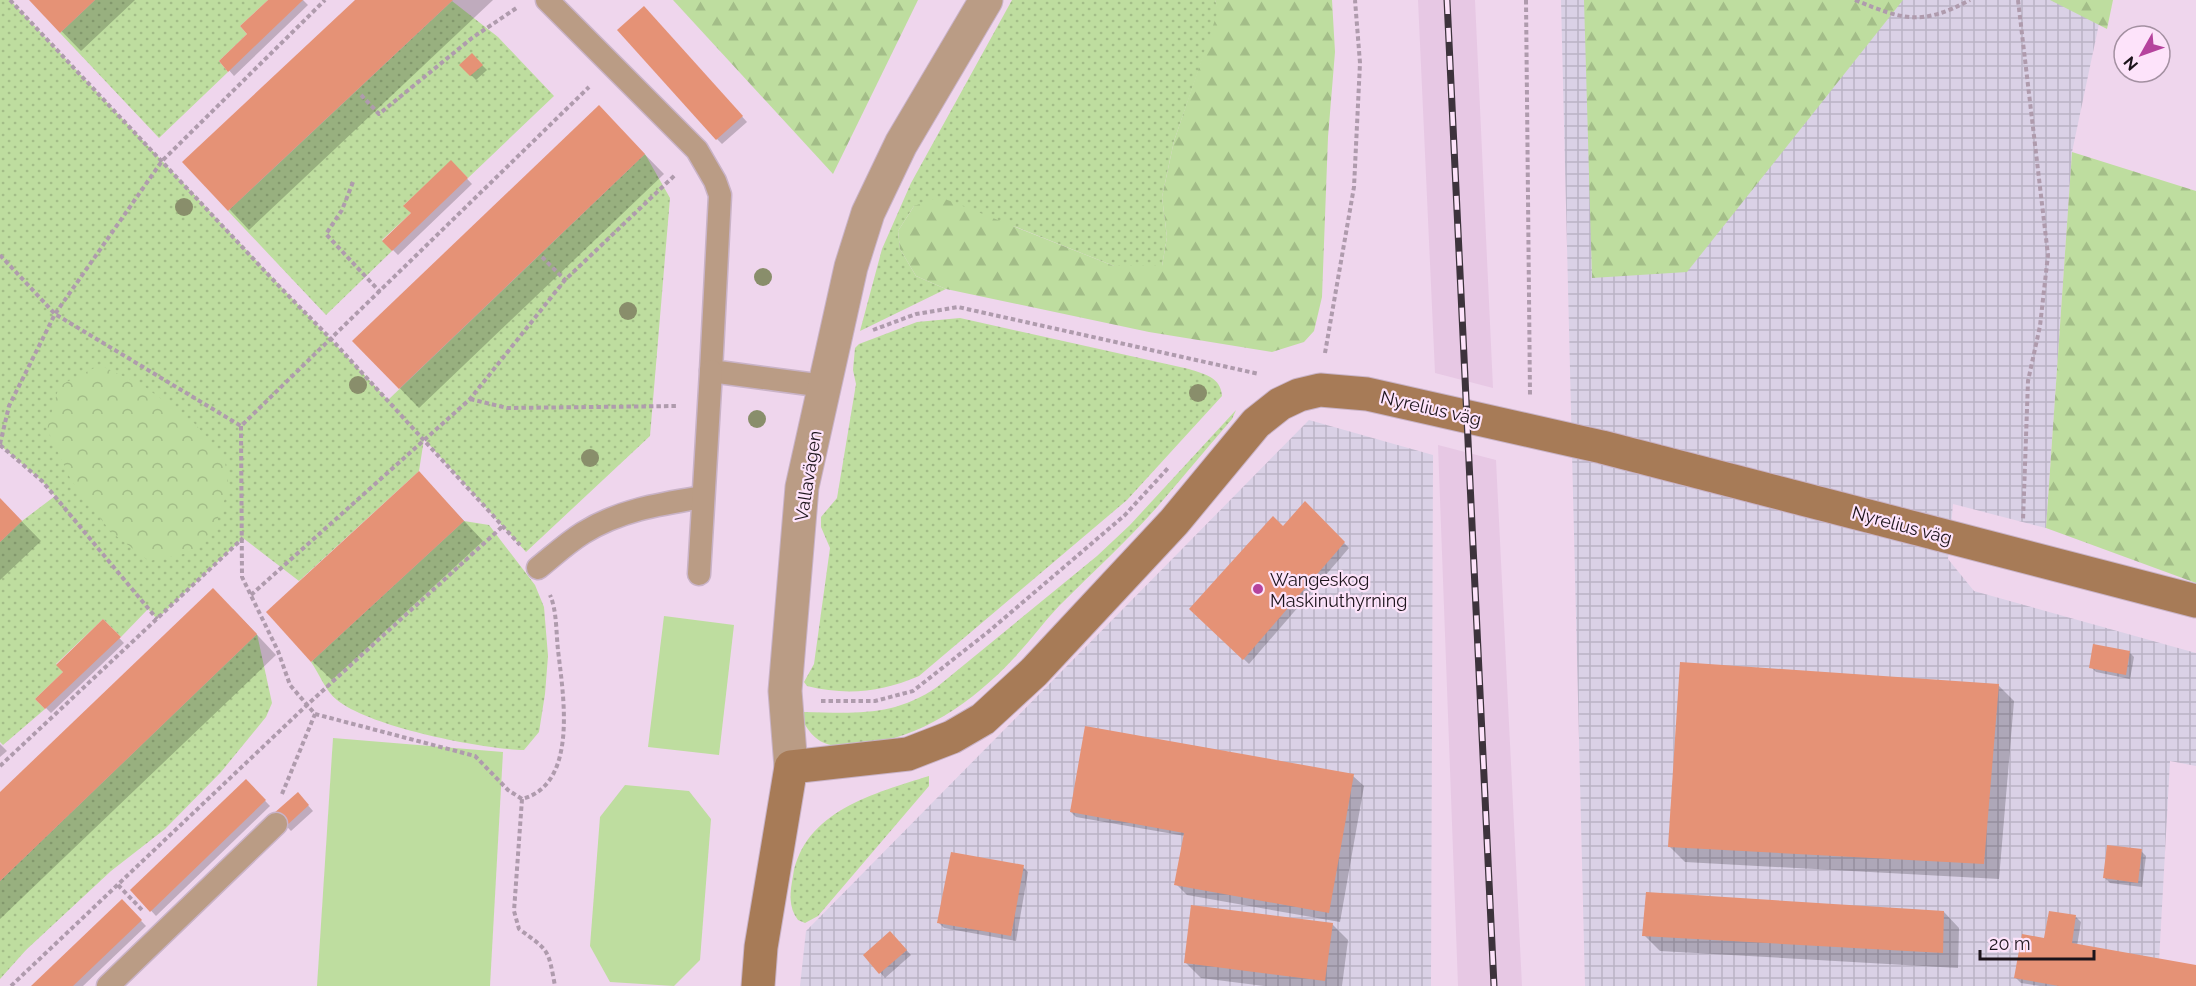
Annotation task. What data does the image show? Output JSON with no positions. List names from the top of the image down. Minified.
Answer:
{"streets":{"street":["Nyrelius väg","Vallavägen"]},"crossings":[["Nyrelius väg","Vallavägen"]],"places":["Wangeskog Maskinuthyrning"],"scale_bar":"20 m","north":"bottom left"}
